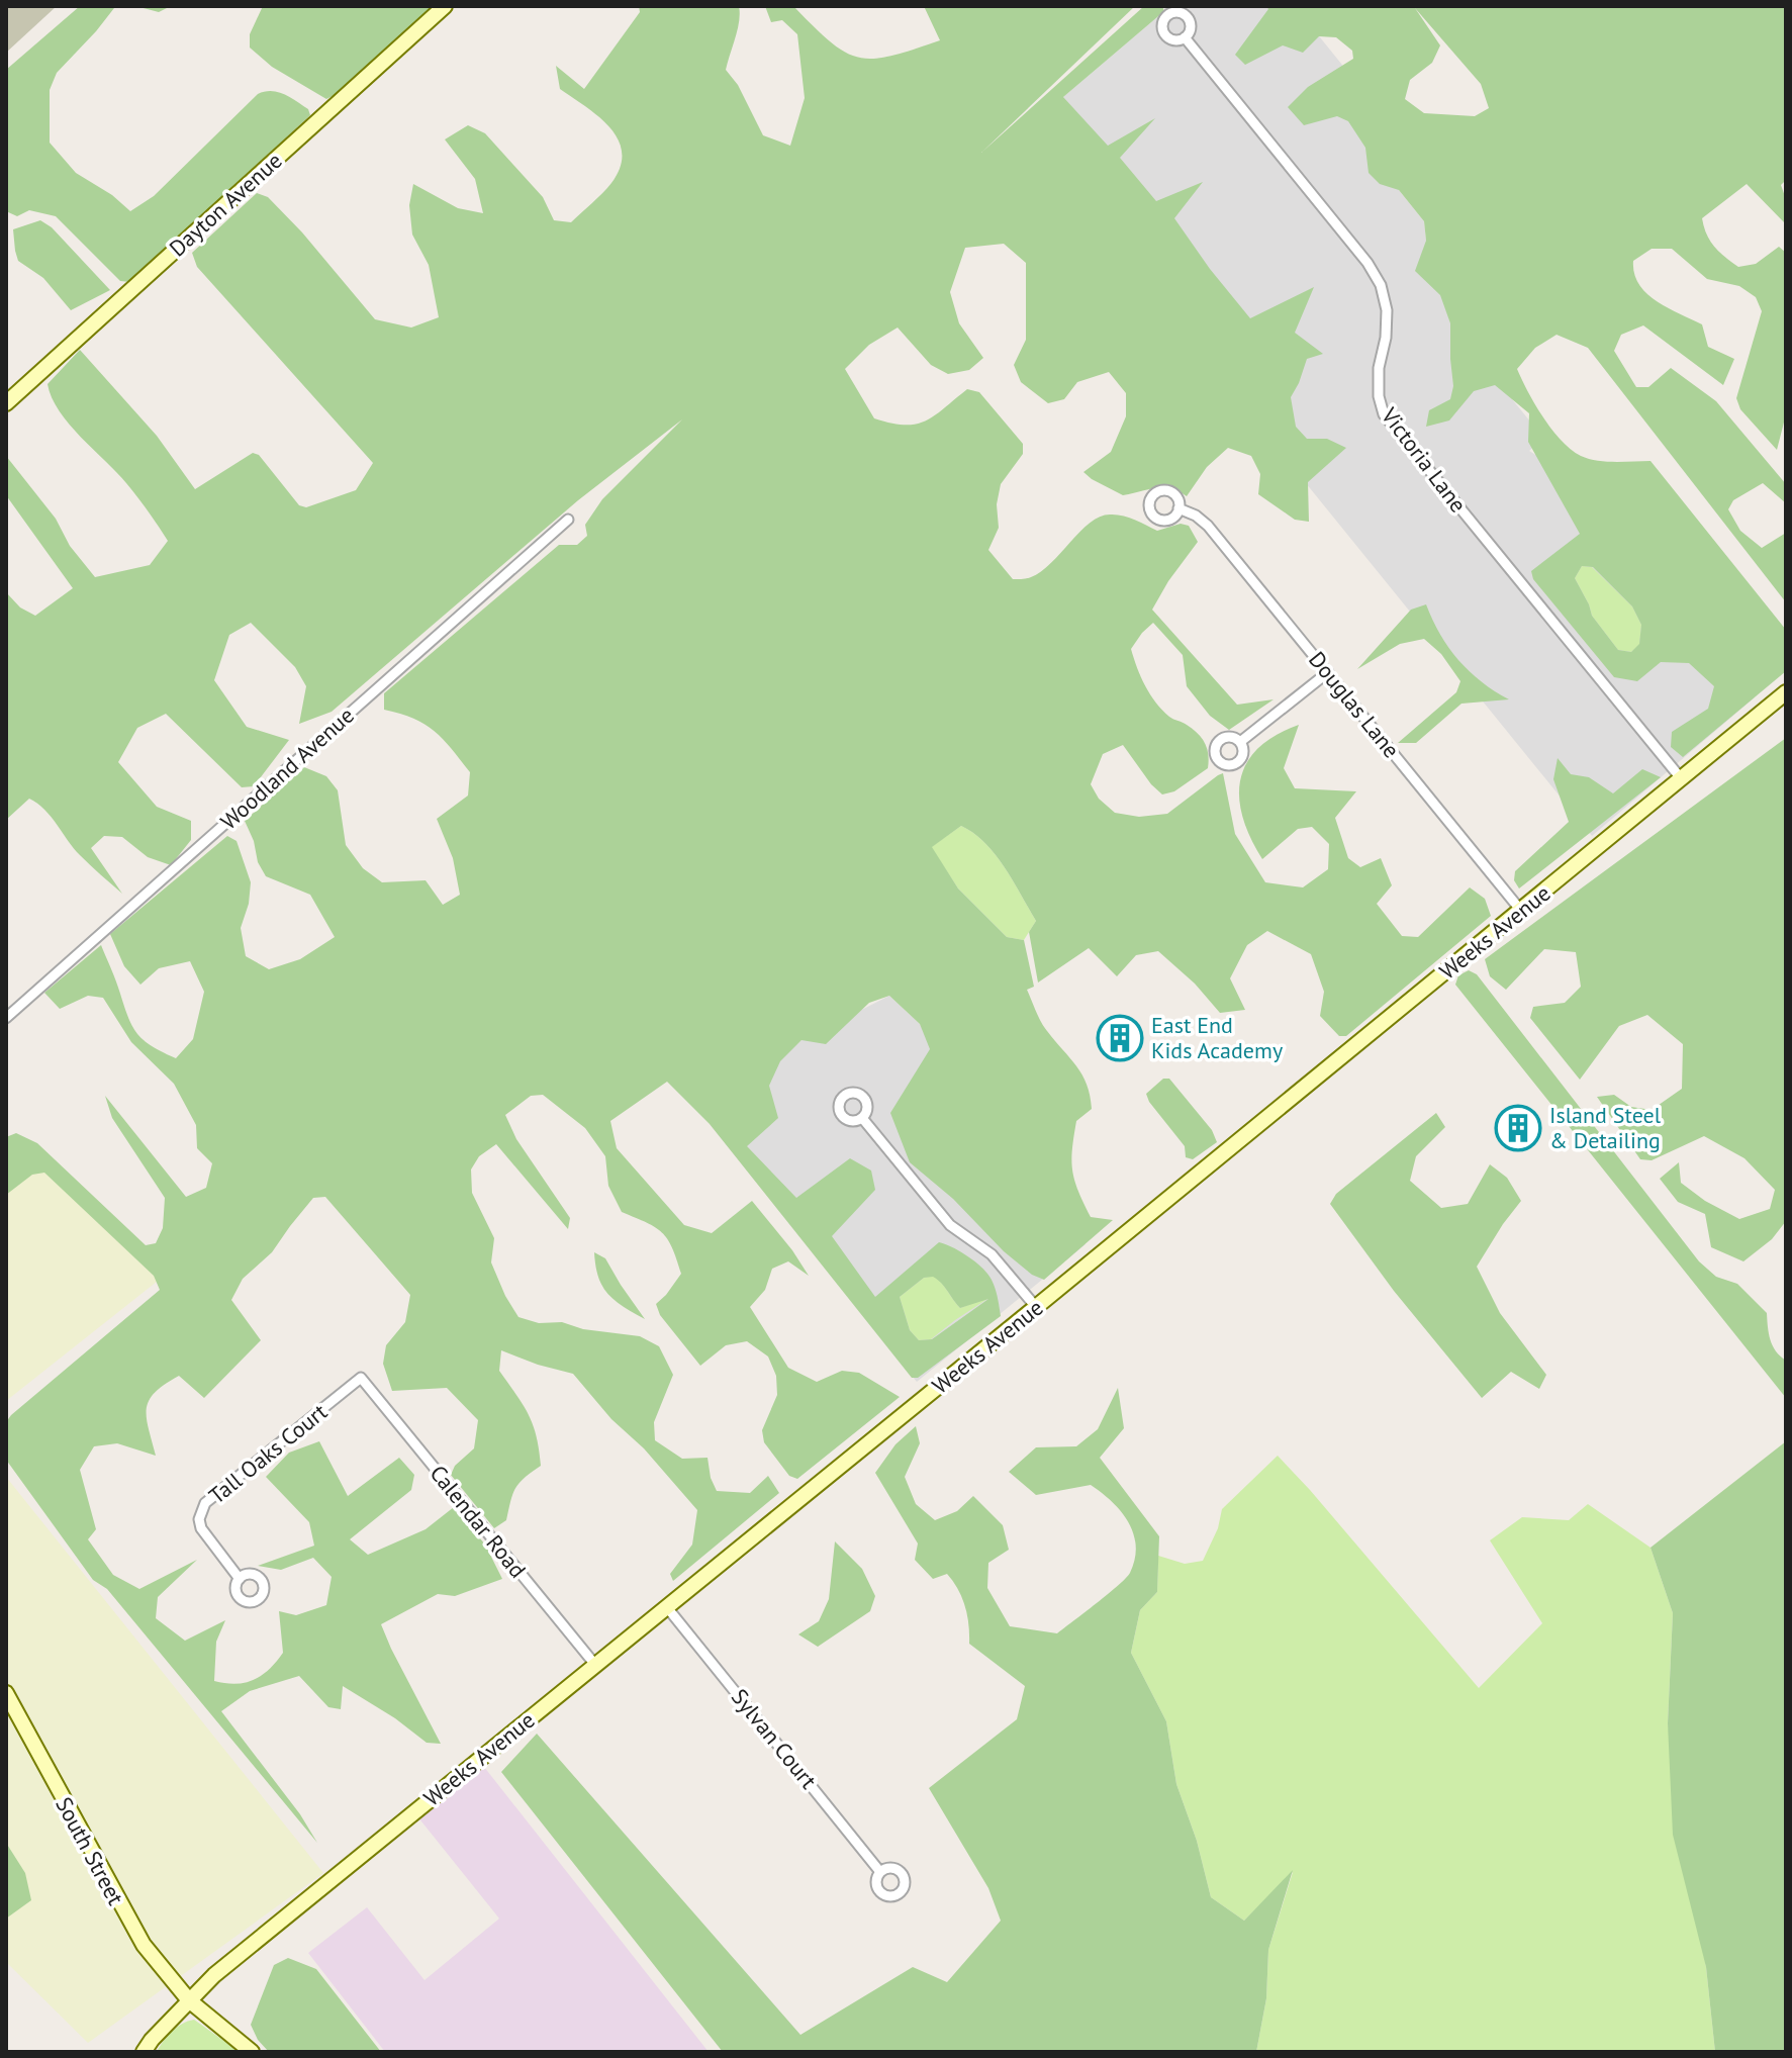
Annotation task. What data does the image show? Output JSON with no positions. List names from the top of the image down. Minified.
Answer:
{"streets":{"street":["Dayton Avenue","Victoria Lane","Douglas Lane","Woodland Avenue","Weeks Avenue","Tall Oaks Court","Calendar Road","Sylvan Court","South Street"]},"crossings":[["Victoria Lane","Weeks Avenue"],["Douglas Lane","Weeks Avenue"],["Weeks Avenue","Calendar Road"],["Weeks Avenue","Sylvan Court"],["Weeks Avenue","South Street"],["Tall Oaks Court","Calendar Road"]],"places":{"building":["East End Kids Academy","Island Steel & Detailing"]}}
